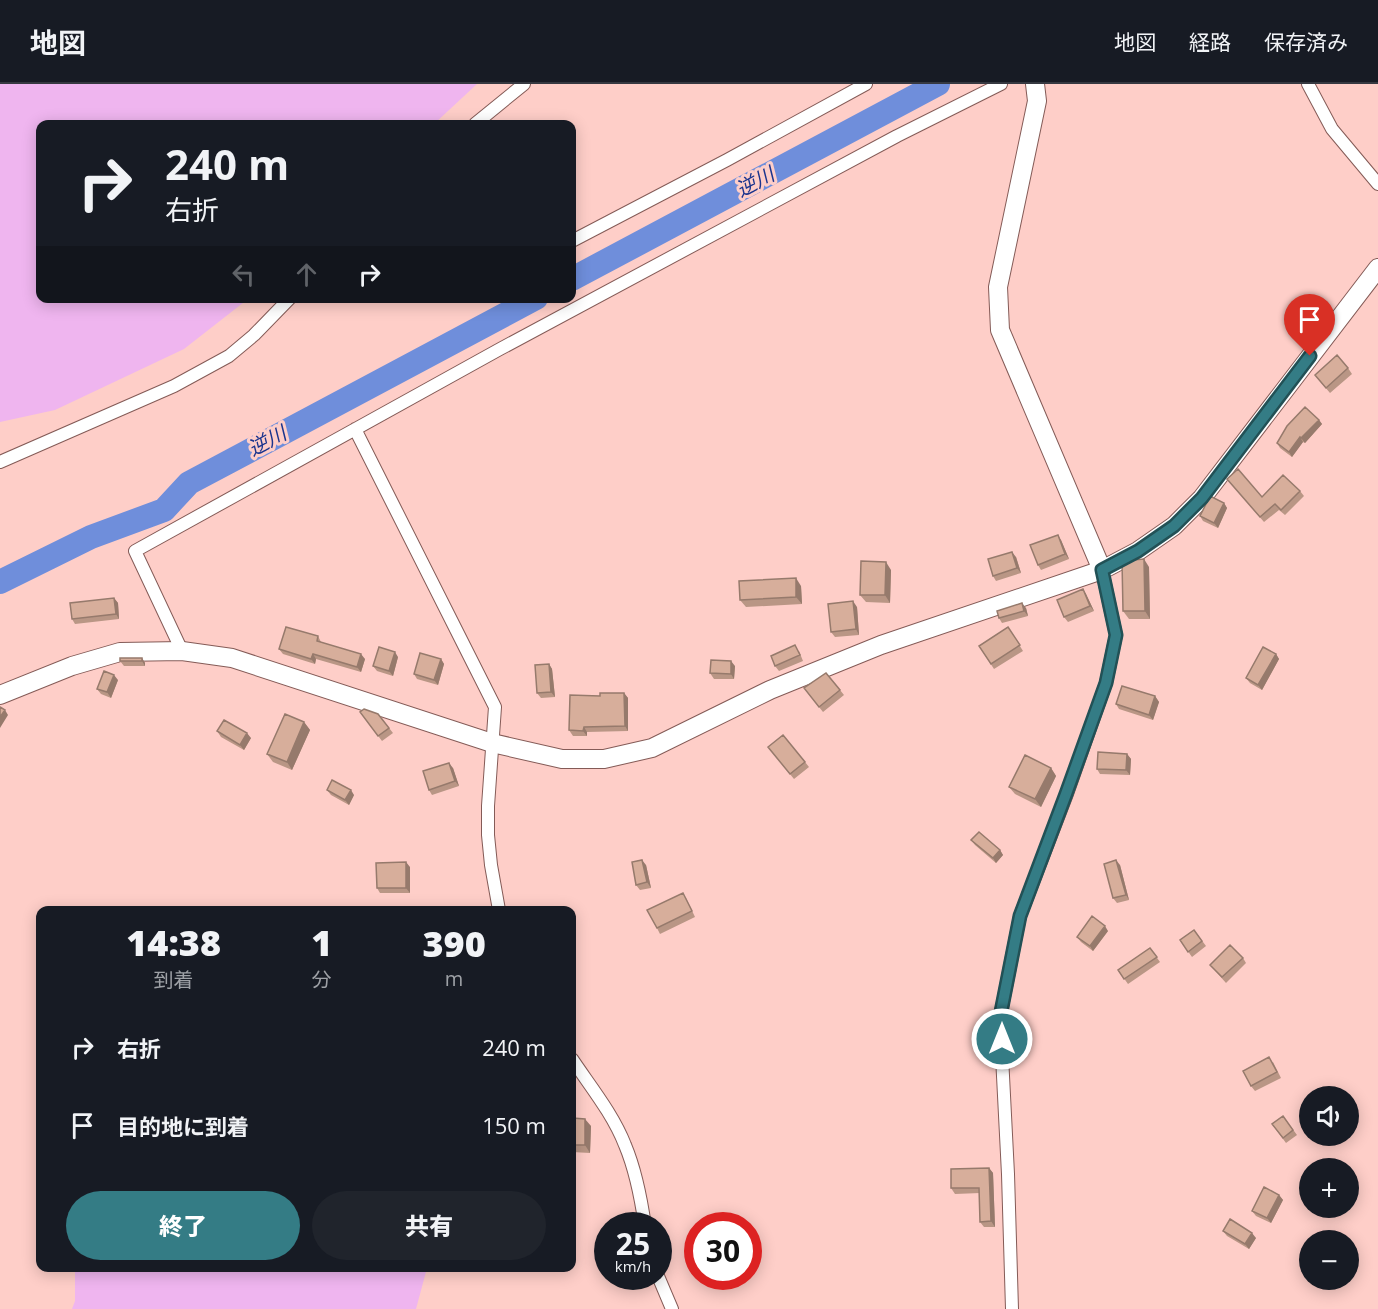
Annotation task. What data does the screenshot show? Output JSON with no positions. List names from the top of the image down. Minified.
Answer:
{"water":["逆川"],"page":{"header":"地図","nav":["地図","経路","保存済み"],"turn":["240 m","右折"],"eta":["14:38","到着","1","分","390","m"],"list":[{"name":"右折","value":"240 m"},{"name":"目的地に到着","value":"150 m"}],"map_buttons":["+","−"],"buttons":["終了","共有"],"speed":"25 km/h","limit":"30"}}
